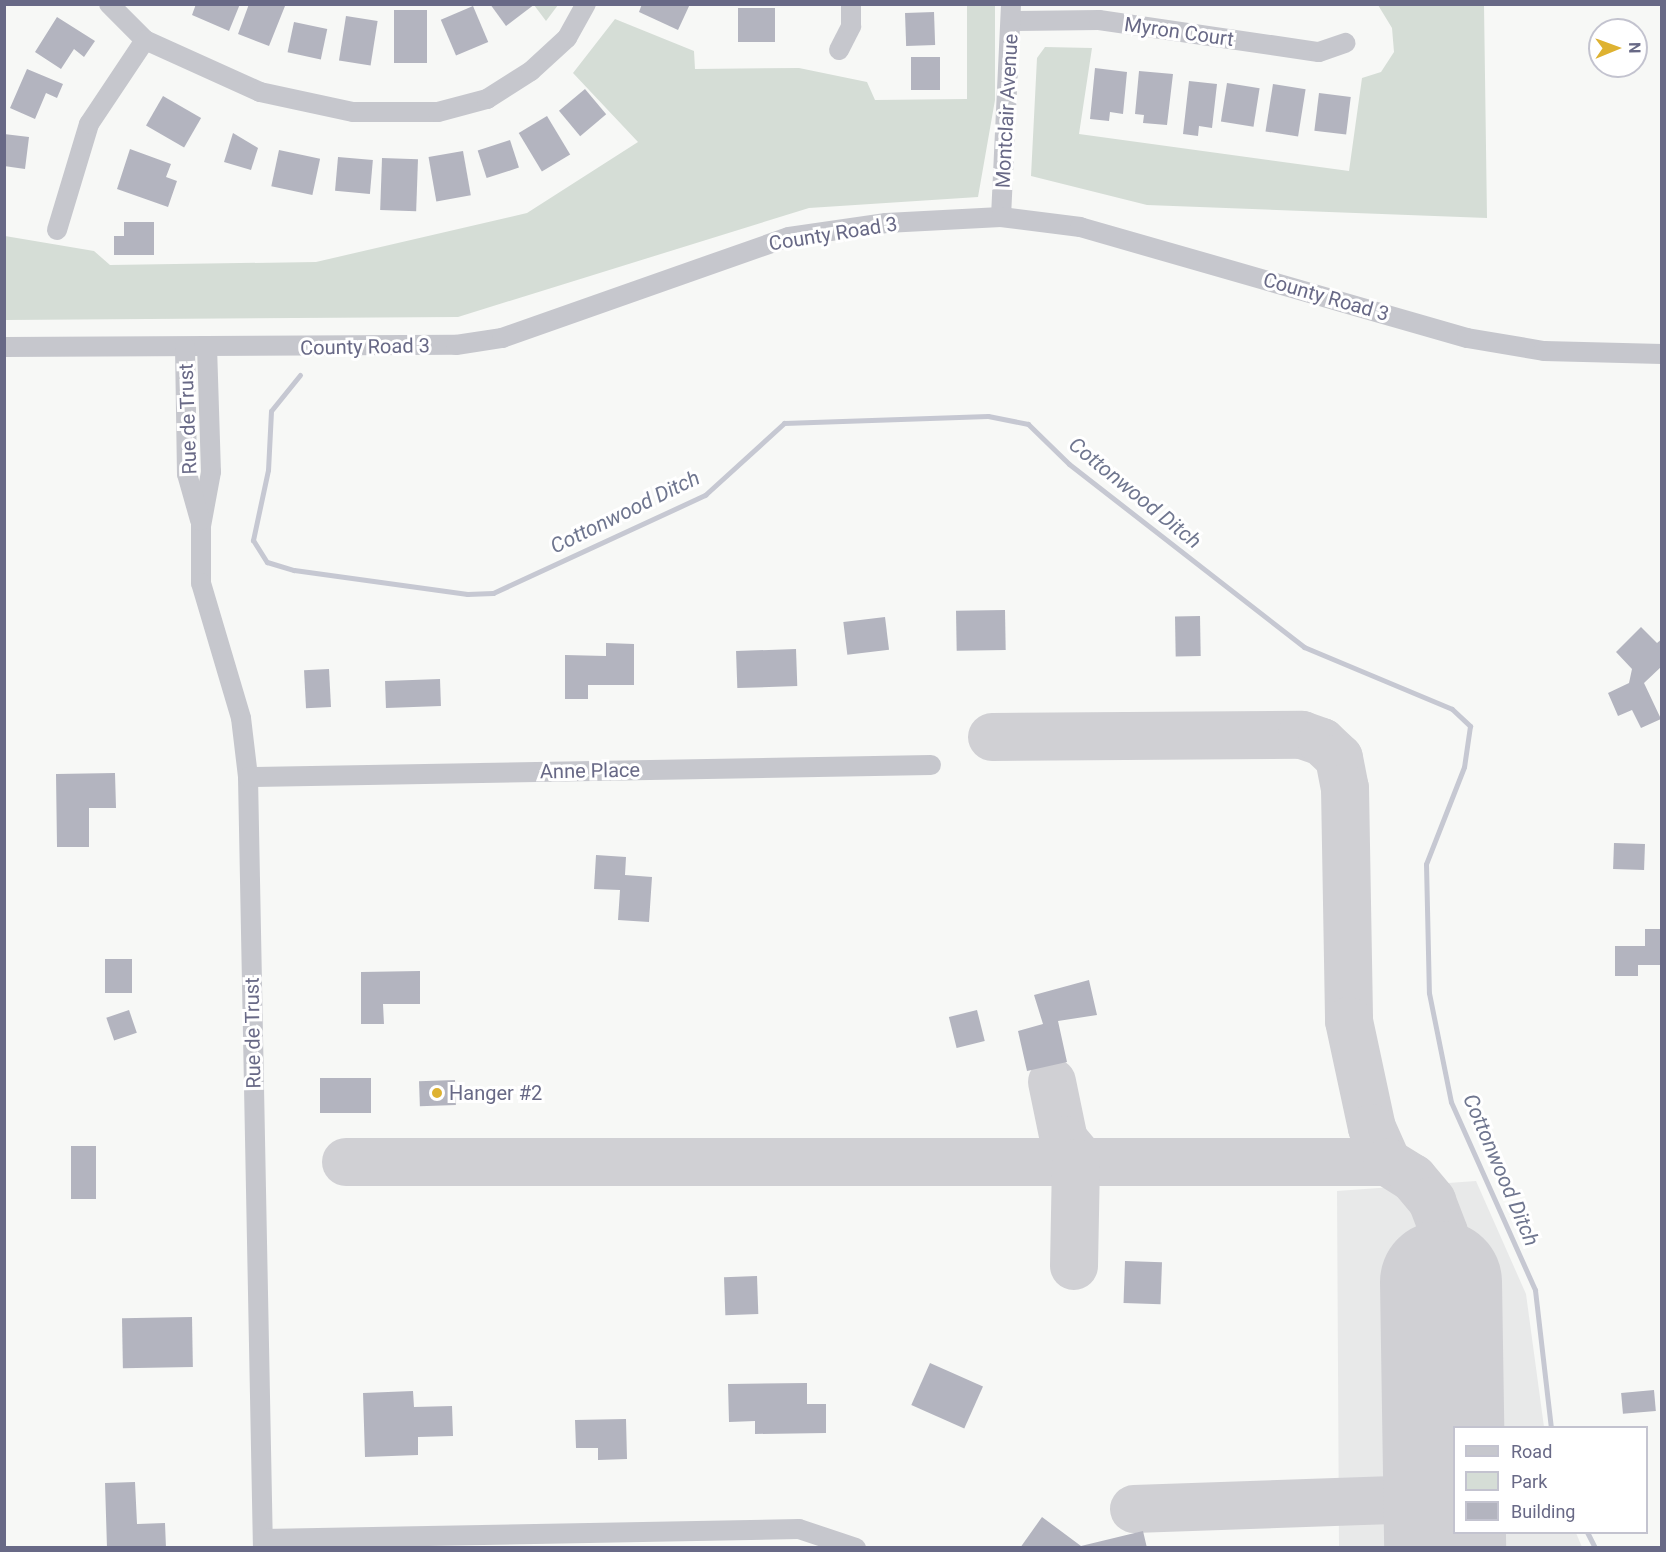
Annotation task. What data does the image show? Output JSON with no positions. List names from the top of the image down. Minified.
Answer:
{"streets":{"street":["Myron Court","Montclair Avenue","County Road 3","Rue de Trust","Anne Place"]},"crossings":[["Myron Court","Montclair Avenue"],["Montclair Avenue","County Road 3"],["County Road 3","Rue de Trust"],["Rue de Trust","Anne Place"]],"water":["Cottonwood Ditch"],"places":["Hanger #2"],"legend":["Road","Park","Building"],"north":"right"}
